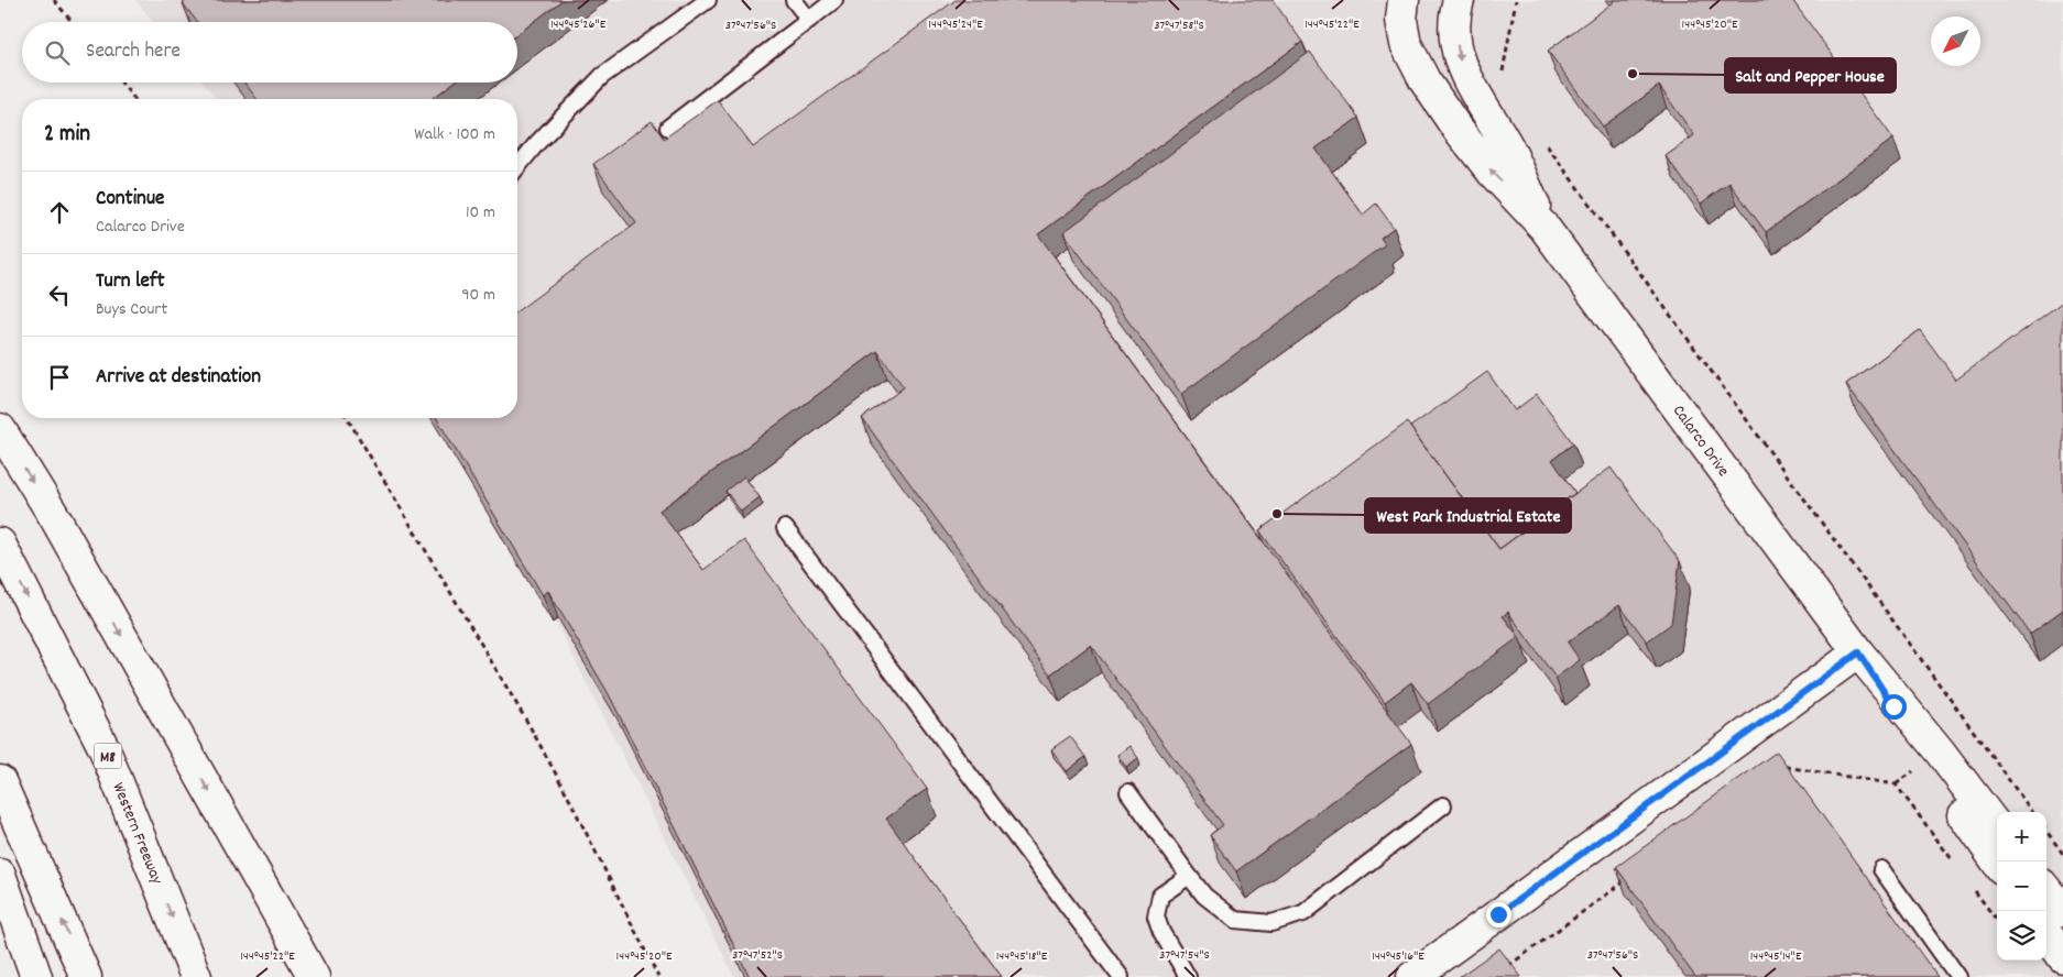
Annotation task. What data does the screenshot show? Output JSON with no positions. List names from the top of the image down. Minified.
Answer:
{"streets":{"main road":["Calarco Drive","M8","Western Freeway"]},"places":["Salt and Pepper House","West Park Industrial Estate"],"north":"bottom left","page":{"search":"Search here","heading":["2 min","Walk · 100 m"],"list":[["Continue","Calarco Drive","10 m"],["Turn left","Buys Court","90 m"],"Arrive at destination"],"map_buttons":["+","−"]},"coordinates":["144°45'26\"E","144°45'24\"E","144°45'22\"E","144°45'20\"E","37°47'56\"S","37°47'58\"S","37°47'52\"S","37°47'54\"S","144°45'18\"E","144°45'16\"E","144°45'14\"E"]}
